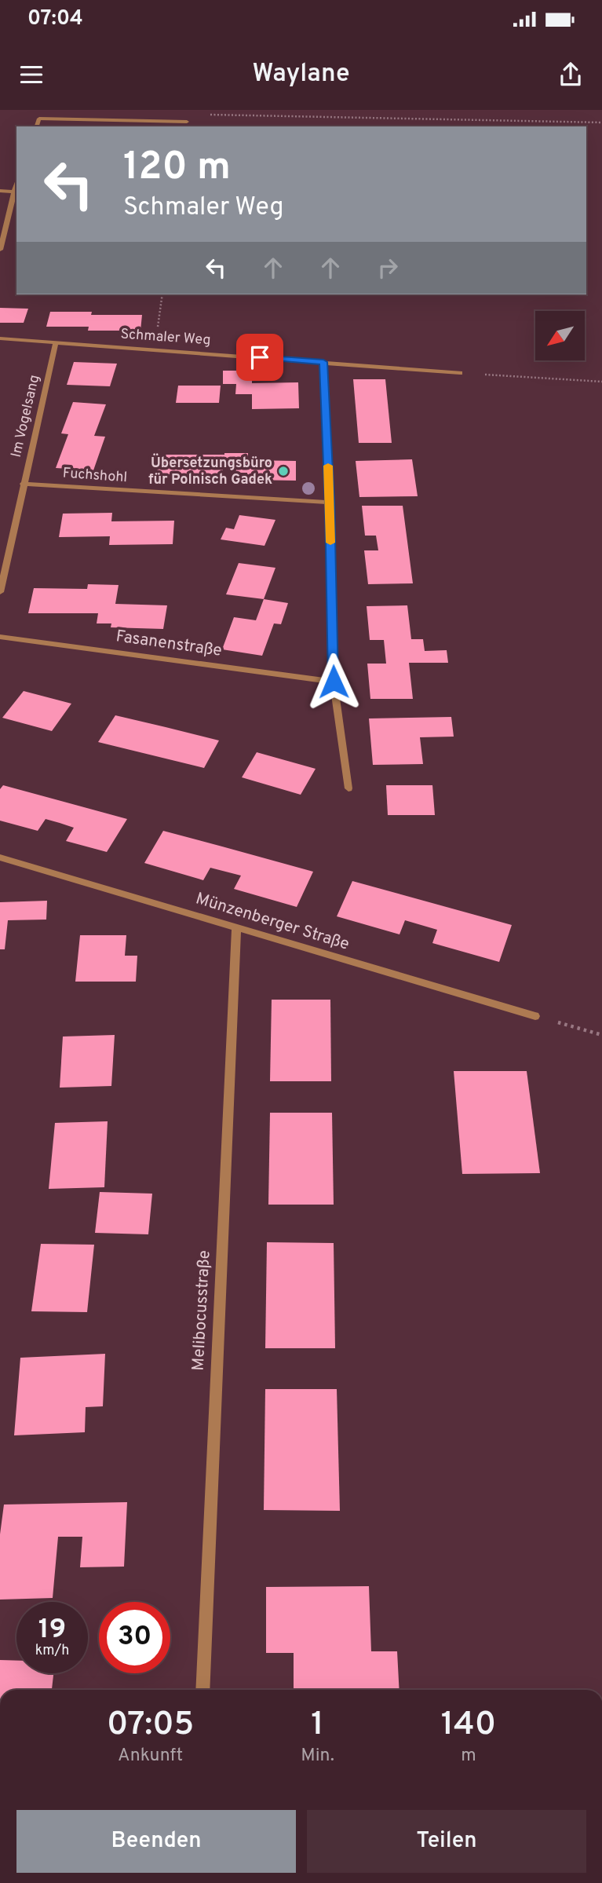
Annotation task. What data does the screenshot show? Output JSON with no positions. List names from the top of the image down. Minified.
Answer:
{"streets":{"street":["Schmaler Weg","Im Vogelsang","Fuchshohl","Fasanenstraße","Münzenberger Straße","Melibocusstraße"]},"crossings":[["Schmaler Weg","Im Vogelsang"],["Im Vogelsang","Fuchshohl"],["Münzenberger Straße","Melibocusstraße"]],"places":["Übersetzungsbüro für Polnisch Gadek"],"north":"bottom left","page":{"status":"07:04","header":"Waylane","turn":["120 m","Schmaler Weg"],"speed":"19 km/h","limit":"30","eta":["07:05","Ankunft","1","Min.","140","m"],"buttons":["Beenden","Teilen"]}}
